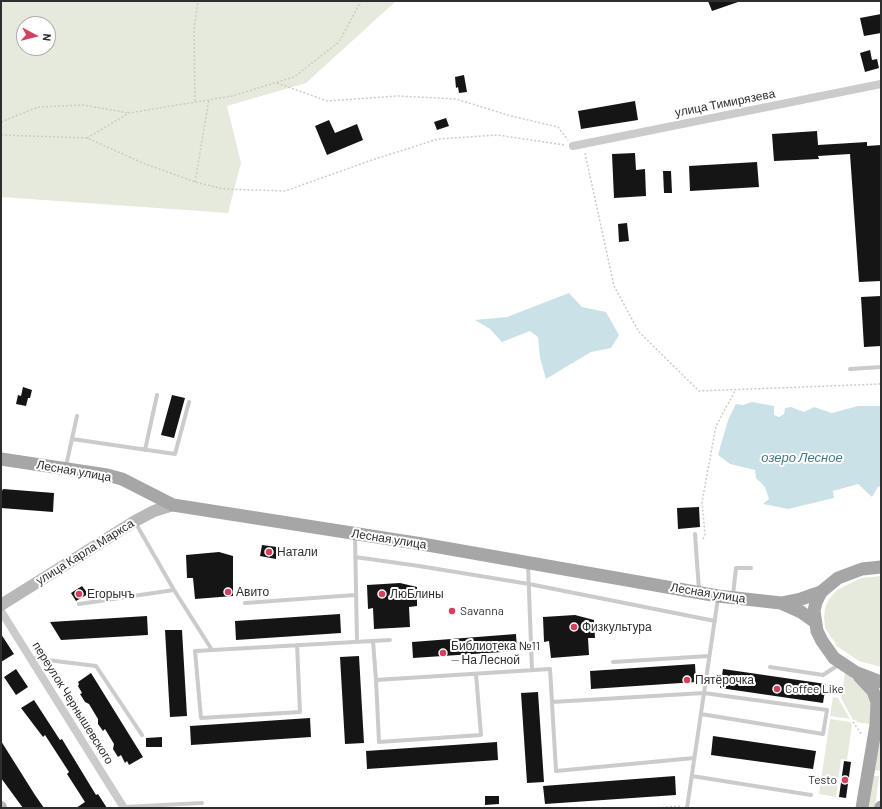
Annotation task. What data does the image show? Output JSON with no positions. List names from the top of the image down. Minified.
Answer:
{"streets":{"main road":["Лесная улица","улица Карла Маркса"],"street":["улица Тимирязева","переулок Чернышевского"]},"crossings":[["Лесная улица","улица Карла Маркса"],["улица Карла Маркса","переулок Чернышевского"]],"water":["озеро Лесное"],"places":["Натали","Авито","Егорычъ","ЛюБлины","Savanna","Физкультура","Библиотека №11 — На Лесной","Пятёрочка","Coffee Like","Testo"],"north":"right"}
